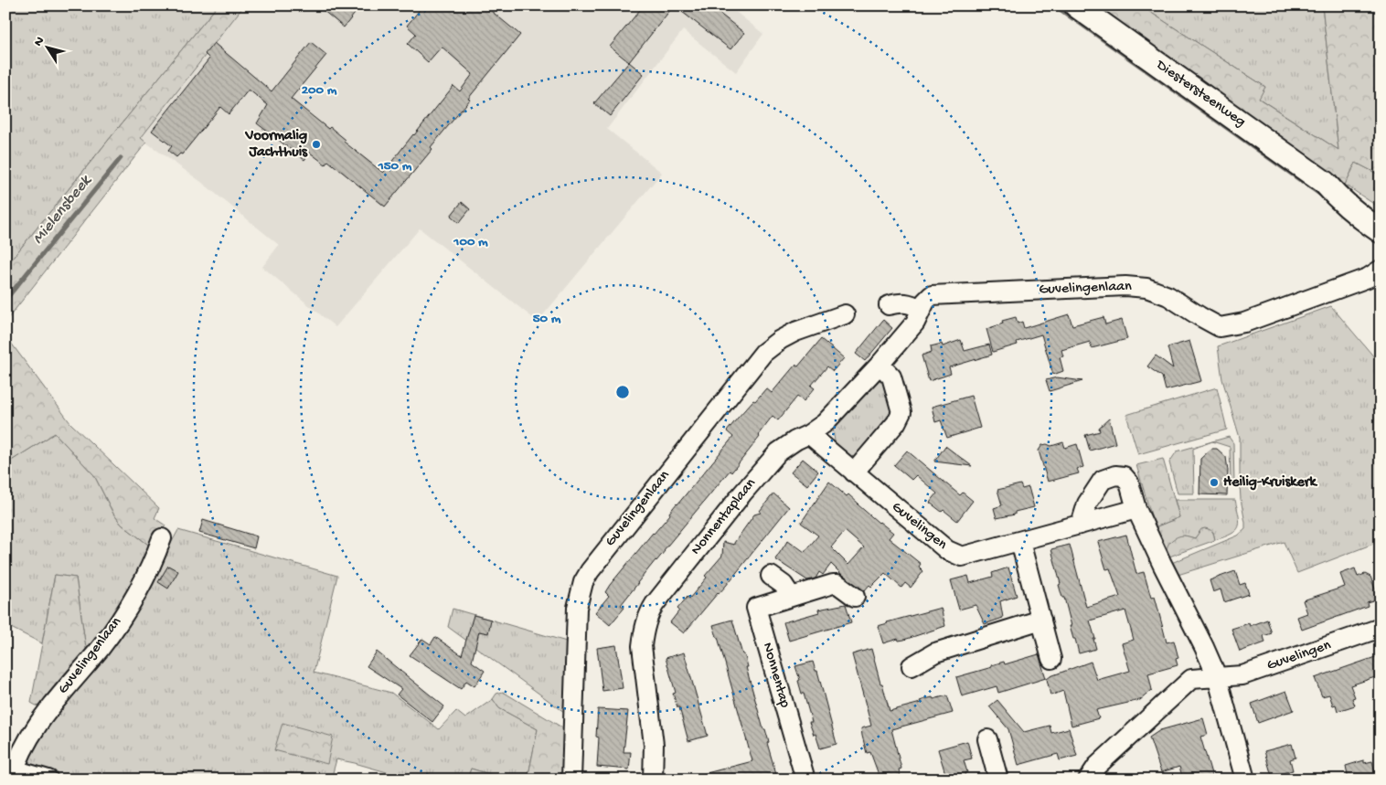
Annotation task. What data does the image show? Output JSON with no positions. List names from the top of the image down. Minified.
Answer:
{"streets":{"main road":["Diestersteenweg"],"street":["Guvelingenlaan","Nonnentaplaan","Guvelingen","Nonnentap"]},"crossings":[["Guvelingenlaan","Nonnentaplaan"],["Nonnentaplaan","Guvelingen"]],"water":["Mielensbeek"],"places":["Voormalig Jachthuis","Heilig-Kruiskerk"],"north":"top left","rings":["200 m","150 m","100 m","50 m"]}
